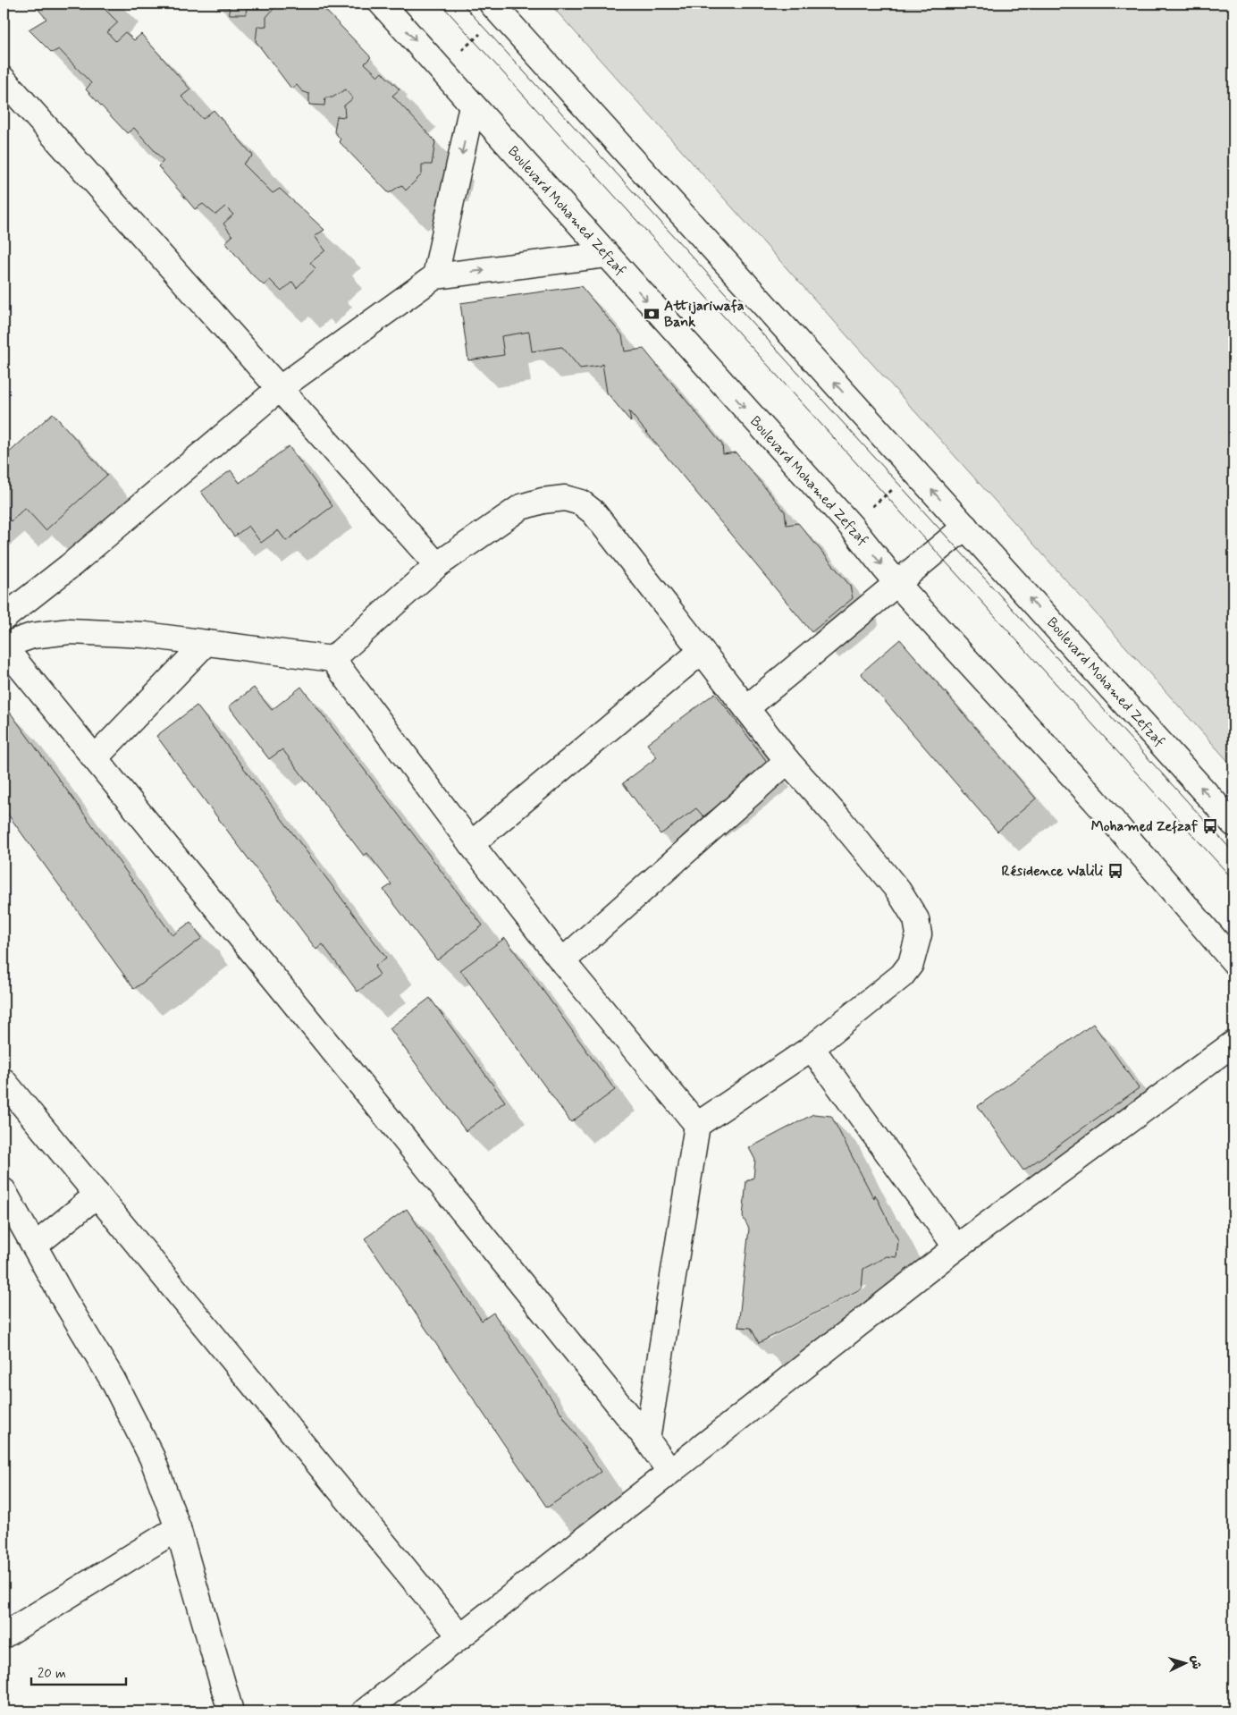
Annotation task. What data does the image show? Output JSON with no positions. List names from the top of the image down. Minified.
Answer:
{"streets":{"street":["Boulevard Mohamed Zefzaf"]},"places":{"bank":["Attijariwafa Bank"],"bus stop":["Mohamed Zefzaf","Résidence Walili"]},"scale_bar":"20 m","north":"right"}
